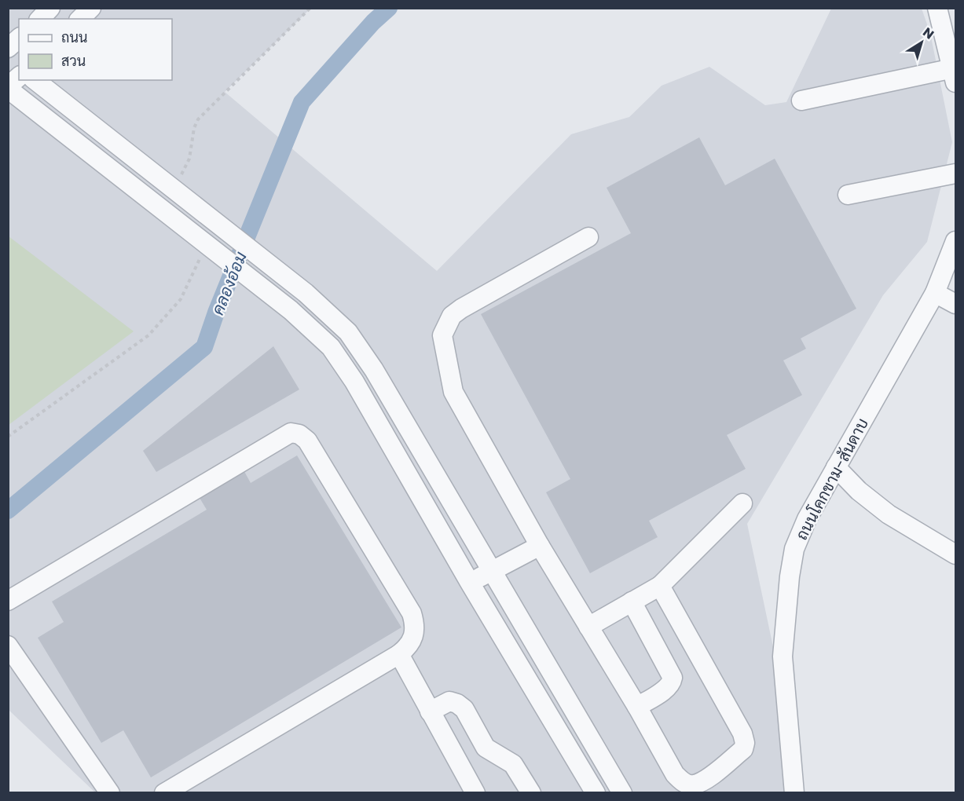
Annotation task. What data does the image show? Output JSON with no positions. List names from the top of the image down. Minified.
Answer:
{"streets":{"street":["ถนนโคกขาม-สันดาบ"]},"water":["คลองอ้อม"],"legend":["ถนน","สวน"],"north":"top right"}
